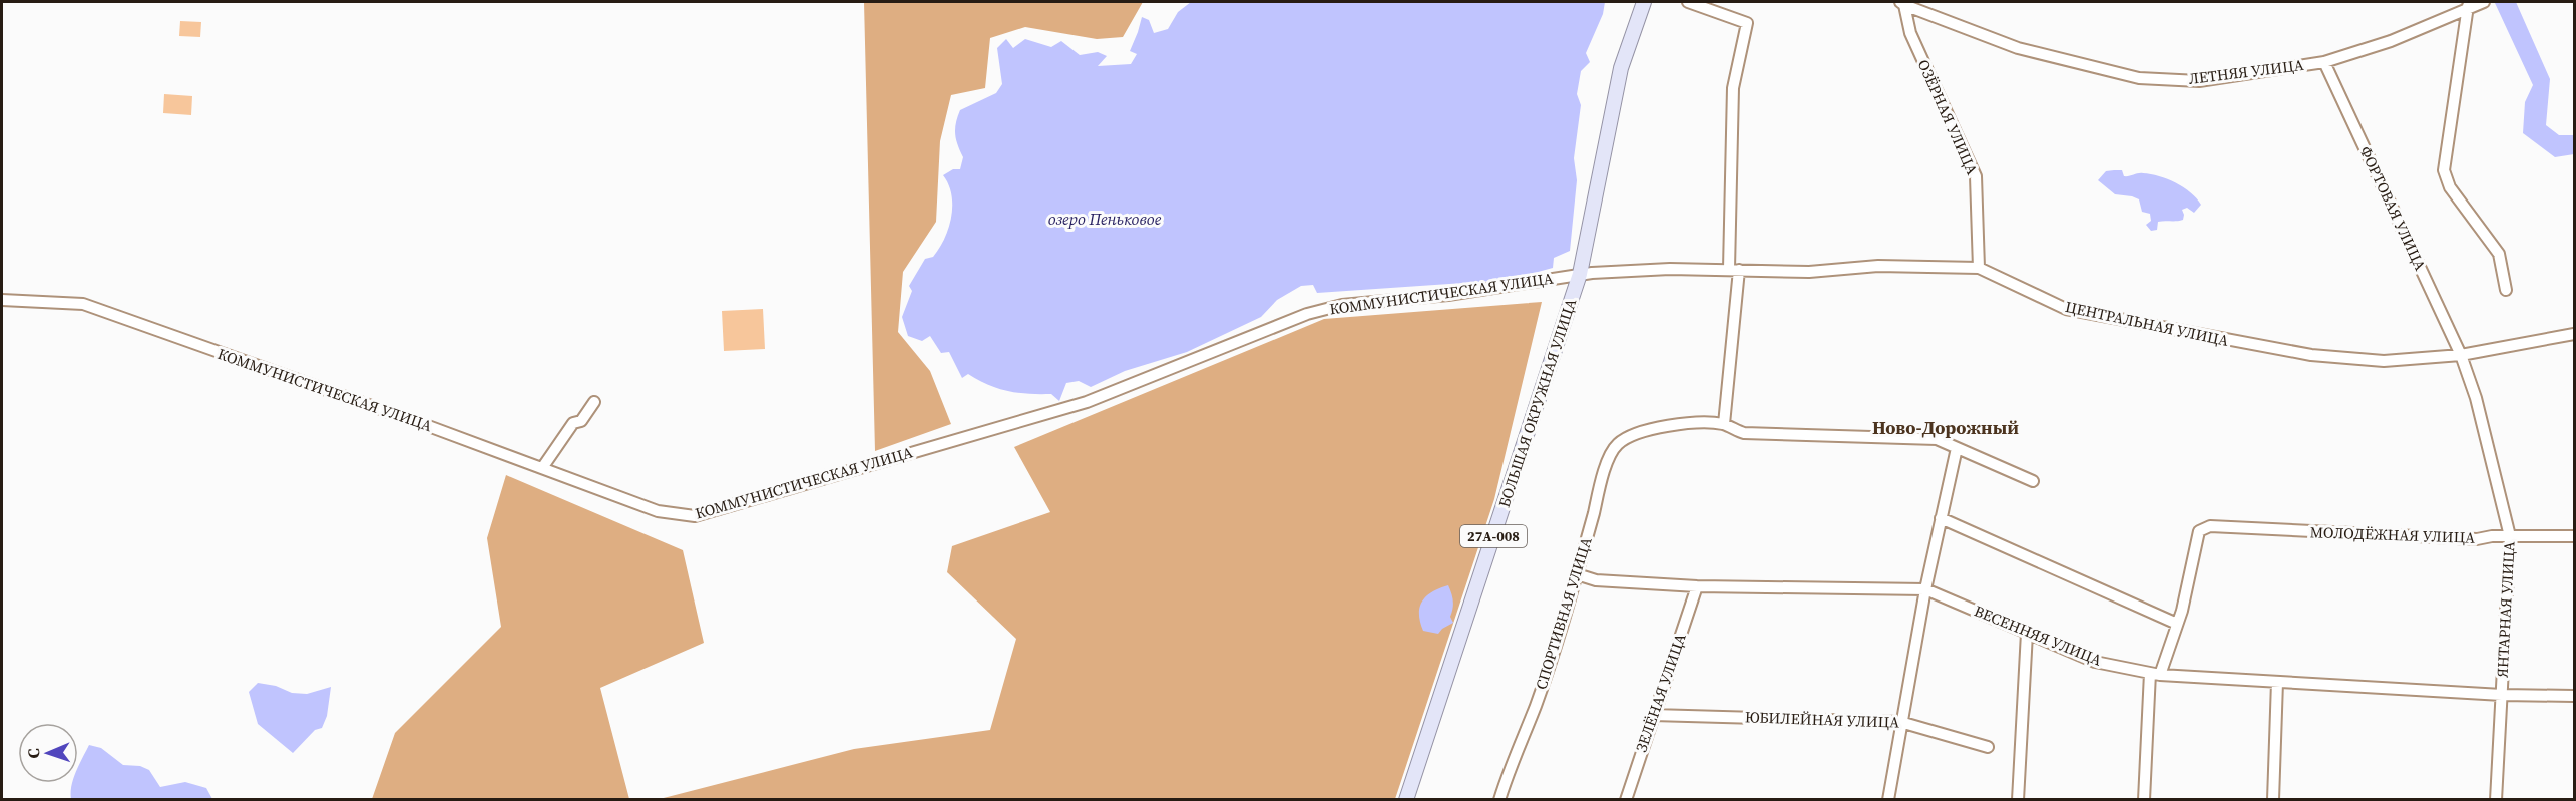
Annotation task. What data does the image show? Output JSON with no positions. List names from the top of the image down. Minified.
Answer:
{"streets":{"main road":["БОЛЬШАЯ ОКРУЖНАЯ УЛИЦА","27А-008"],"street":["ЛЕТНЯЯ УЛИЦА","ОЗЁРНАЯ УЛИЦА","ФОРТОВАЯ УЛИЦА","КОММУНИСТИЧЕСКАЯ УЛИЦА","ЦЕНТРАЛЬНАЯ УЛИЦА","МОЛОДЁЖНАЯ УЛИЦА","ЯНТАРНАЯ УЛИЦА","СПОРТИВНАЯ УЛИЦА","ВЕСЕННЯЯ УЛИЦА","ЗЕЛЁНАЯ УЛИЦА","ЮБИЛЕЙНАЯ УЛИЦА"]},"crossings":[["ЛЕТНЯЯ УЛИЦА","ОЗЁРНАЯ УЛИЦА"],["ЛЕТНЯЯ УЛИЦА","ФОРТОВАЯ УЛИЦА"],["ОЗЁРНАЯ УЛИЦА","ЦЕНТРАЛЬНАЯ УЛИЦА"],["ФОРТОВАЯ УЛИЦА","ЦЕНТРАЛЬНАЯ УЛИЦА"],["ФОРТОВАЯ УЛИЦА","ЯНТАРНАЯ УЛИЦА"],["КОММУНИСТИЧЕСКАЯ УЛИЦА","ЦЕНТРАЛЬНАЯ УЛИЦА"],["КОММУНИСТИЧЕСКАЯ УЛИЦА","БОЛЬШАЯ ОКРУЖНАЯ УЛИЦА"],["ЦЕНТРАЛЬНАЯ УЛИЦА","БОЛЬШАЯ ОКРУЖНАЯ УЛИЦА"],["ЦЕНТРАЛЬНАЯ УЛИЦА","ЯНТАРНАЯ УЛИЦА"],["МОЛОДЁЖНАЯ УЛИЦА","ЯНТАРНАЯ УЛИЦА"],["ЯНТАРНАЯ УЛИЦА","ВЕСЕННЯЯ УЛИЦА"],["СПОРТИВНАЯ УЛИЦА","ВЕСЕННЯЯ УЛИЦА"],["ВЕСЕННЯЯ УЛИЦА","ЗЕЛЁНАЯ УЛИЦА"],["ЗЕЛЁНАЯ УЛИЦА","ЮБИЛЕЙНАЯ УЛИЦА"]],"districts":["Ново-Дорожный"],"water":["озеро Пеньковое"],"north":"left"}
